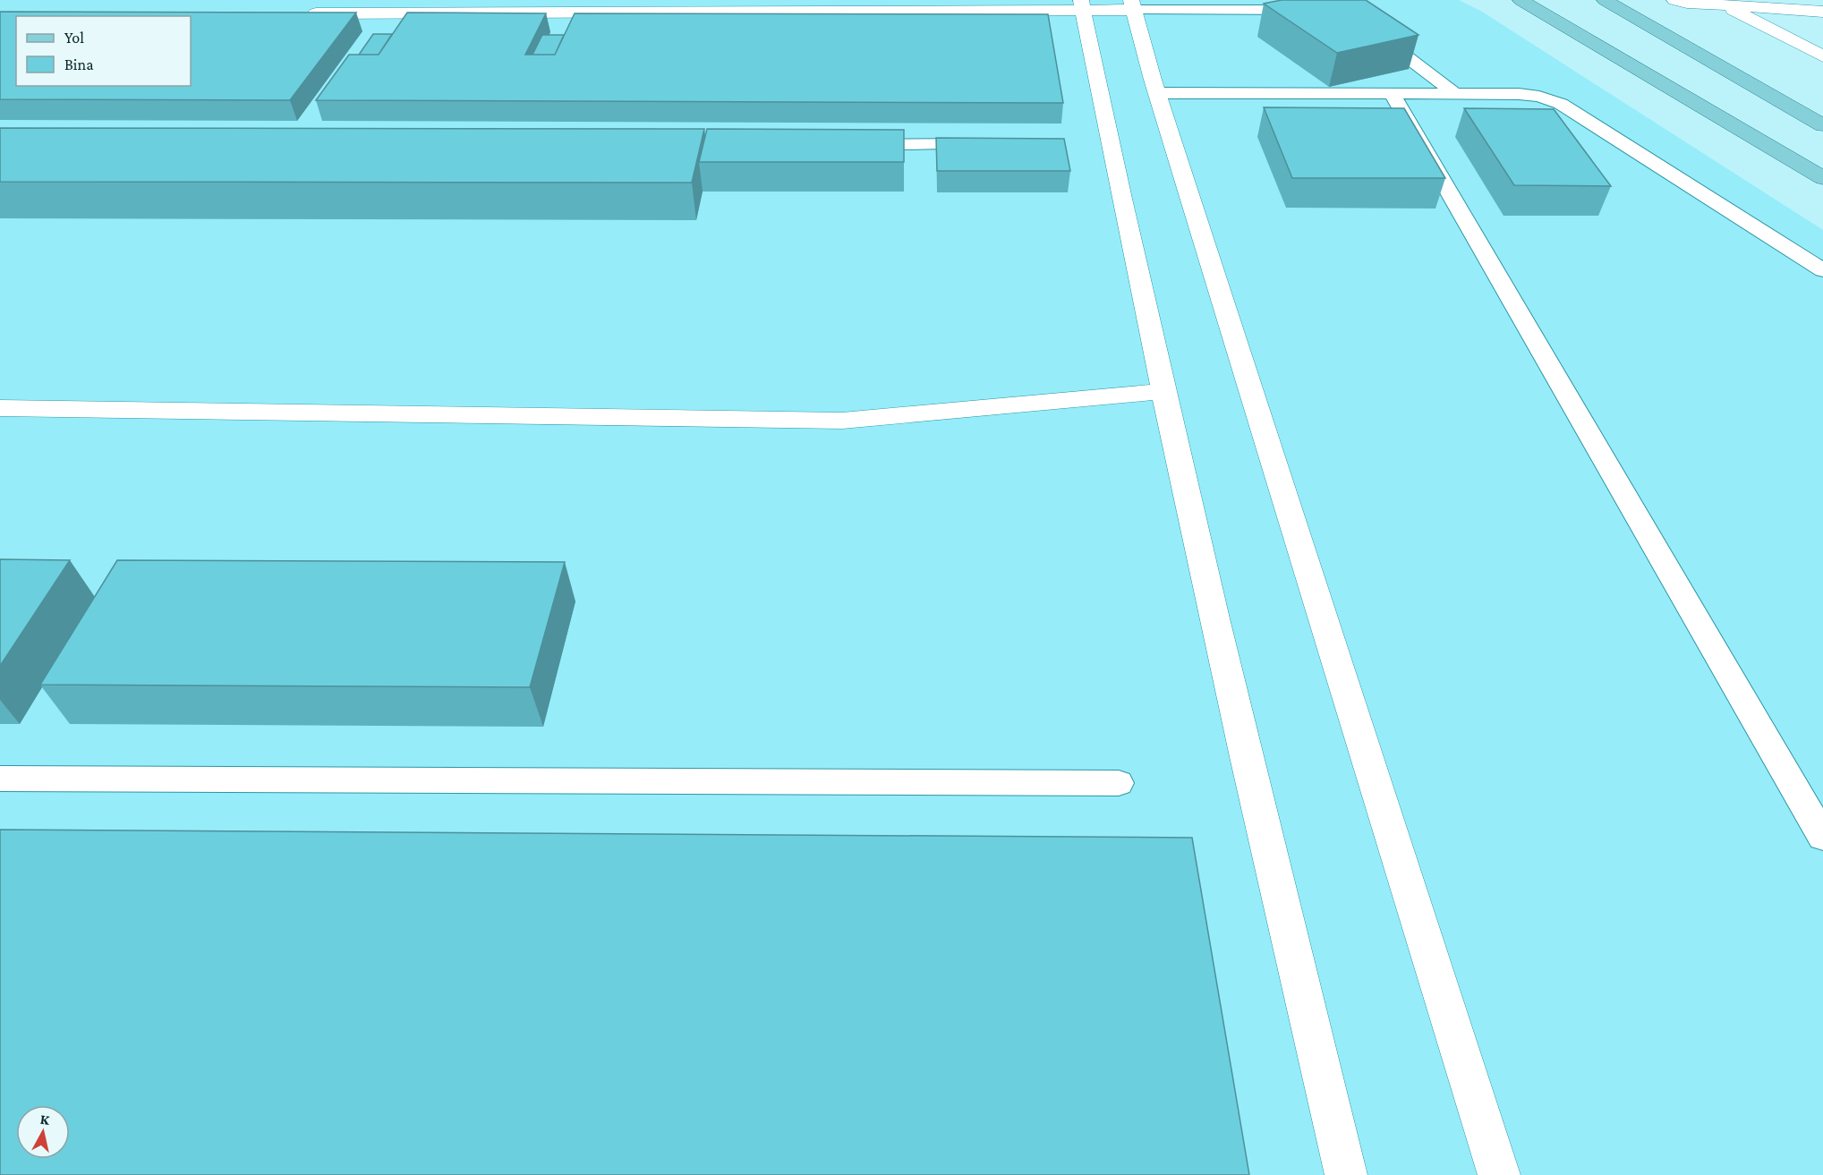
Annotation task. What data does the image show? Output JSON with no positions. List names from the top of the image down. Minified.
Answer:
{"legend":["Yol","Bina"],"north":"top"}
